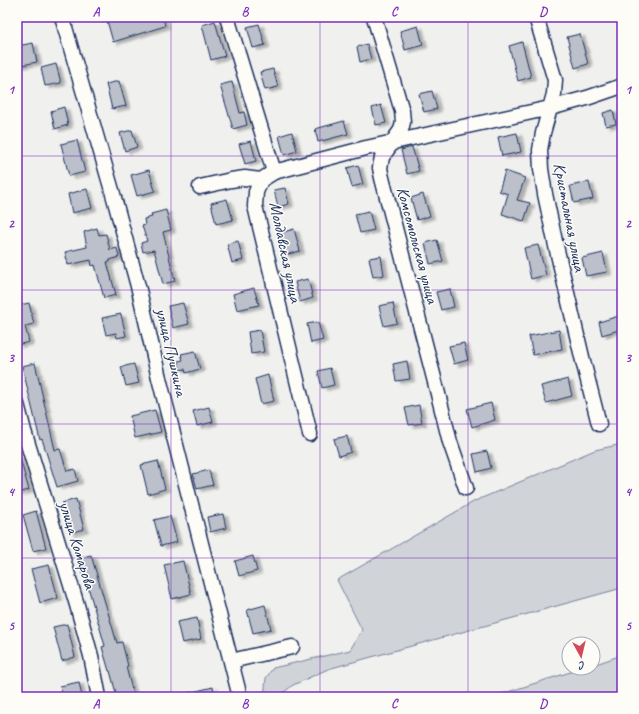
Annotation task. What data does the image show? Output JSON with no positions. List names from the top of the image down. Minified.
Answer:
{"streets":{"street":["Кристальная улица","Комсомольская улица","Молдавская улица","улица Пушкина","улица Комарова"]},"crossings":[["Кристальная улица","Молдавская улица"]],"north":"bottom","grid":{"columns":["A","B","C","D"],"rows":["1","2","3","4","5"]}}
